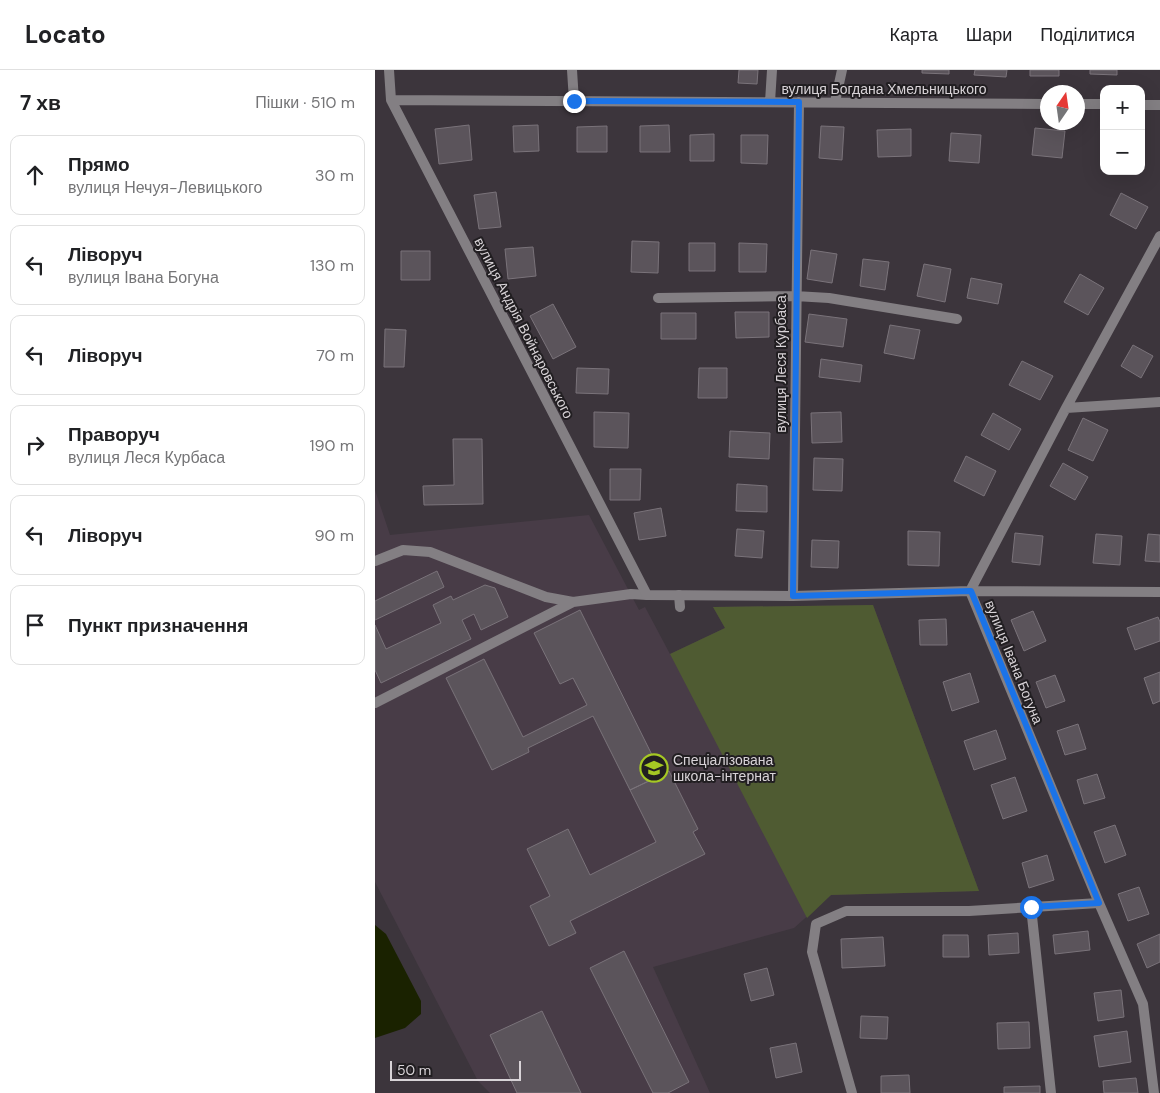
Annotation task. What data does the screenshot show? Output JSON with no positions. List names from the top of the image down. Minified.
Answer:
{"streets":{"street":["вулиця Богдана Хмельницького","вулиця Андрія Войнаровського","вулиця Леся Курбаса","вулиця Івана Богуна"]},"crossings":[["вулиця Богдана Хмельницького","вулиця Андрія Войнаровського"],["вулиця Богдана Хмельницького","вулиця Леся Курбаса"]],"places":{"school or university":["Спеціалізована школа-інтернат"]},"scale_bar":"50 m","north":"top","page":{"header":"Locato","nav":["Карта","Шари","Поділитися"],"heading":["7 хв","Пішки · 510 m"],"map_buttons":["+","−"],"list":[["Прямо","вулиця Нечуя-Левицького","30 m"],["Ліворуч","вулиця Івана Богуна","130 m"],["Ліворуч","70 m"],["Праворуч","вулиця Леся Курбаса","190 m"],["Ліворуч","90 m"],"Пункт призначення"],"scale":"50 m"}}
